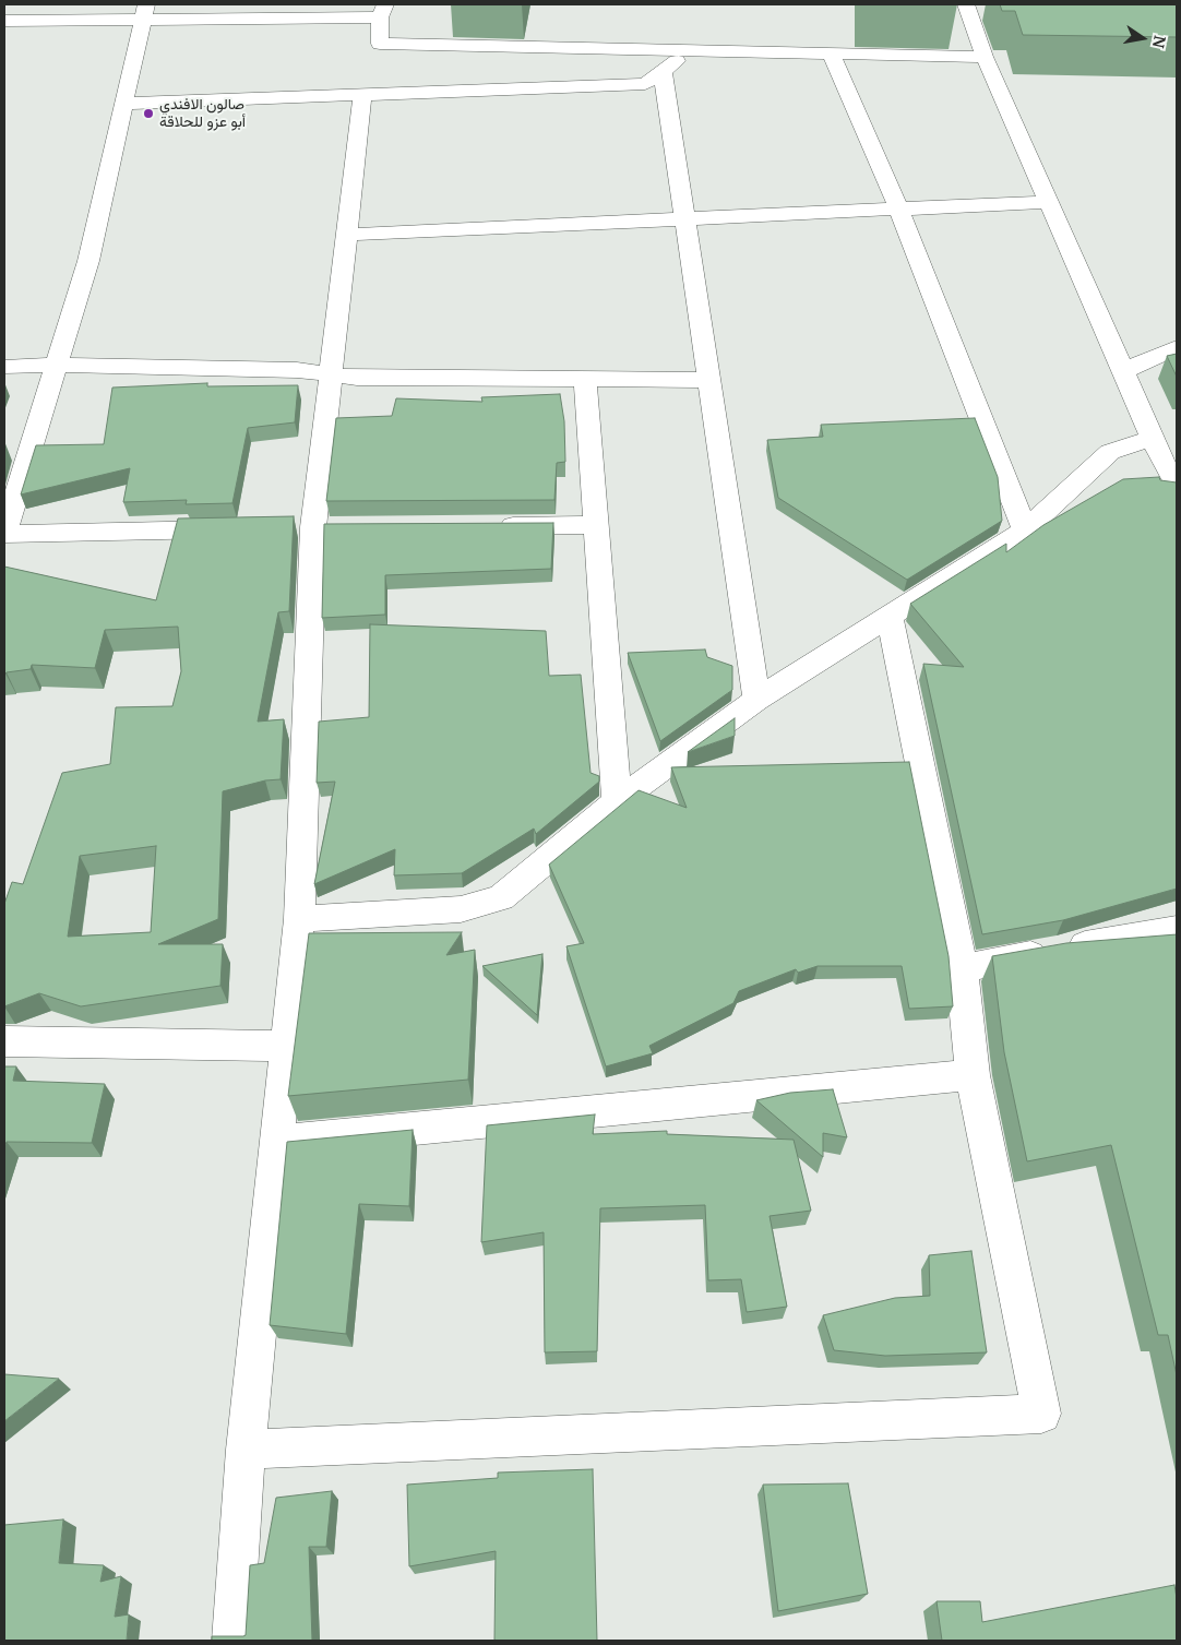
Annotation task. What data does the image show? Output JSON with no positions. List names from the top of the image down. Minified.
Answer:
{"places":["صالون الافندي أبو عزو للحلاقة"],"north":"right"}
